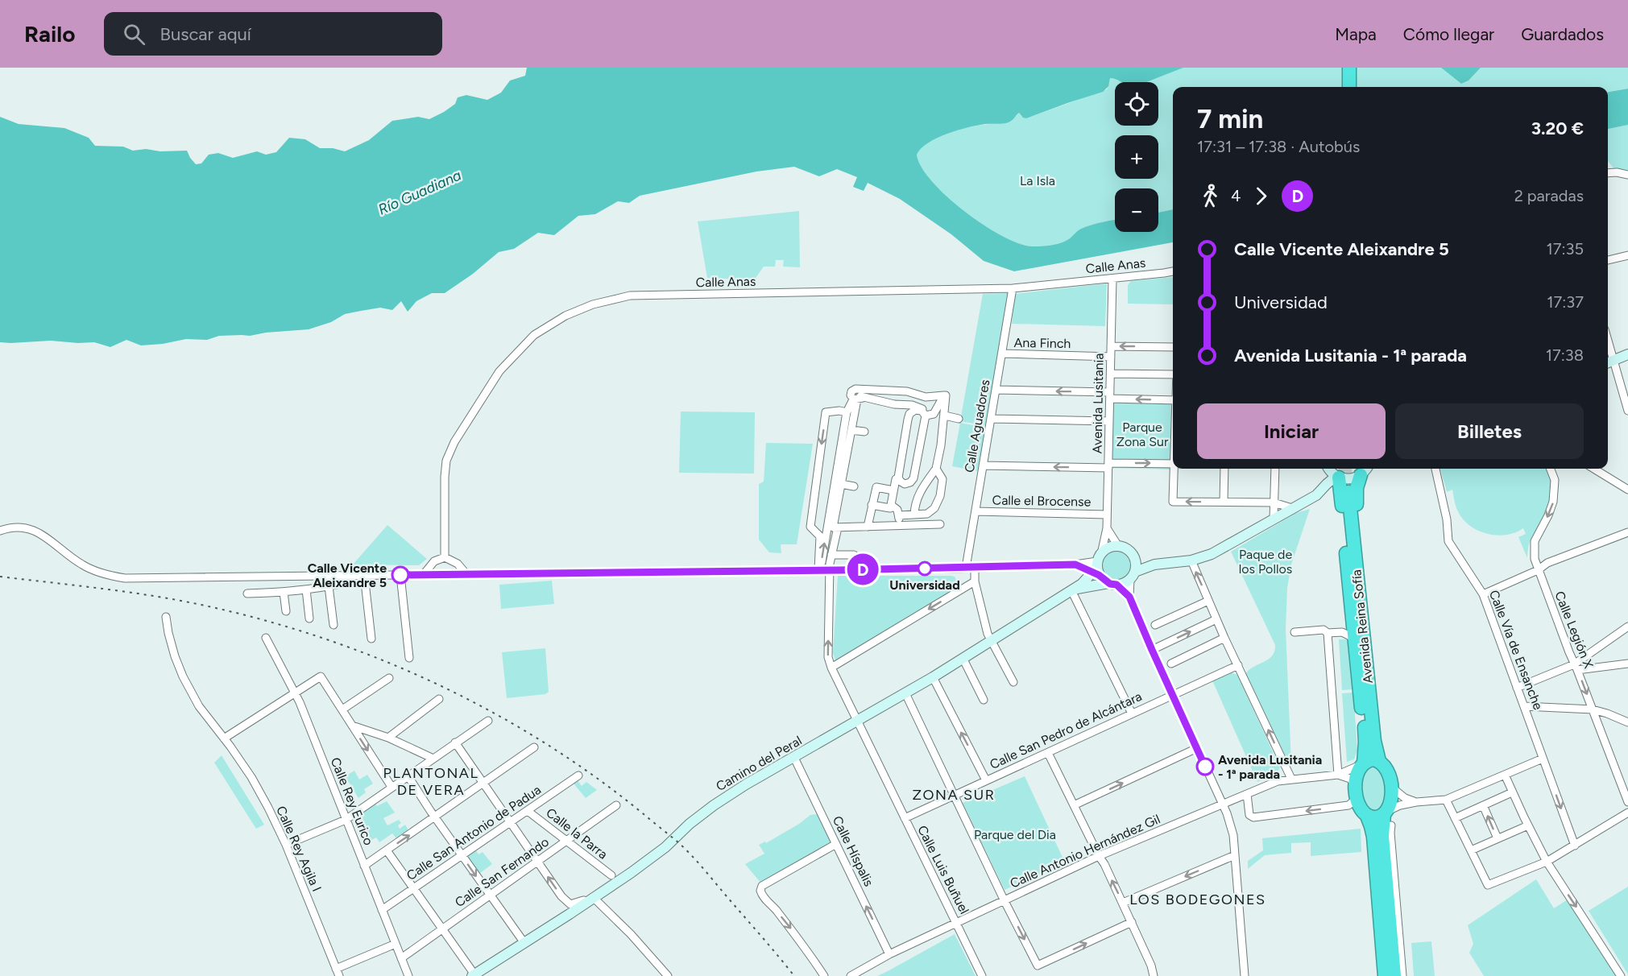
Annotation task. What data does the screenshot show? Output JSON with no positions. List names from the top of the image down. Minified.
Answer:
{"streets":{"highway":["Avenida Reina Sofía"],"street":["Calle Anas","Ana Finch","Avenida Lusitania","Calle Aguadores","Calle el Brocense","Calle Legión X","Calle Vía de Ensanche","Calle San Pedro de Alcántara","Camino del Peral","Calle Rey Eurico","Calle San Antonio de Padua","Calle la Parra","Calle Rey Agila I","Calle Híspalis","Calle Antonio Hernández Gil","Calle Luis Buñuel","Calle San Fernando"]},"crossings":[["Calle Anas","Avenida Lusitania"],["Calle Anas","Calle Aguadores"],["Ana Finch","Avenida Lusitania"],["Ana Finch","Calle Aguadores"],["Avenida Lusitania","Calle el Brocense"],["Avenida Lusitania","Camino del Peral"],["Calle Aguadores","Calle el Brocense"],["Avenida Reina Sofía","Calle Antonio Hernández Gil"],["Calle San Pedro de Alcántara","Calle Luis Buñuel"],["Camino del Peral","Calle Híspalis"],["Camino del Peral","Calle Luis Buñuel"],["Calle Rey Eurico","Calle San Antonio de Padua"],["Calle Rey Eurico","Calle San Fernando"],["Calle San Antonio de Padua","Calle la Parra"],["Calle la Parra","Calle San Fernando"],["Calle Híspalis","Calle Antonio Hernández Gil"],["Calle Antonio Hernández Gil","Calle Luis Buñuel"]],"one_way":["Calle Legión X","Calle Híspalis"],"districts":["PLANTONAL DE VERA","ZONA SUR","LOS BODEGONES"],"water":["Río Guadiana"],"parks":["La Isla","Parque Zona Sur","Paque de los Pollos","Parque del Dia"],"places":["Universidad","Calle Vicente Aleixandre 5","Avenida Lusitania - 1ª parada"],"lines":["bus line D"],"page":{"header":"Railo","search":"Buscar aquí","nav":["Mapa","Cómo llegar","Guardados"],"on_map":"D","map_buttons":["+","−"],"heading":["7 min","17:31 – 17:38 · Autobús","3.20 €"],"legs":["4","D","2 paradas"],"list":[{"name":"Calle Vicente Aleixandre 5","value":"17:35"},{"name":"Universidad","value":"17:37"},{"name":"Avenida Lusitania - 1ª parada","value":"17:38"}],"buttons":["Iniciar","Billetes"]}}
